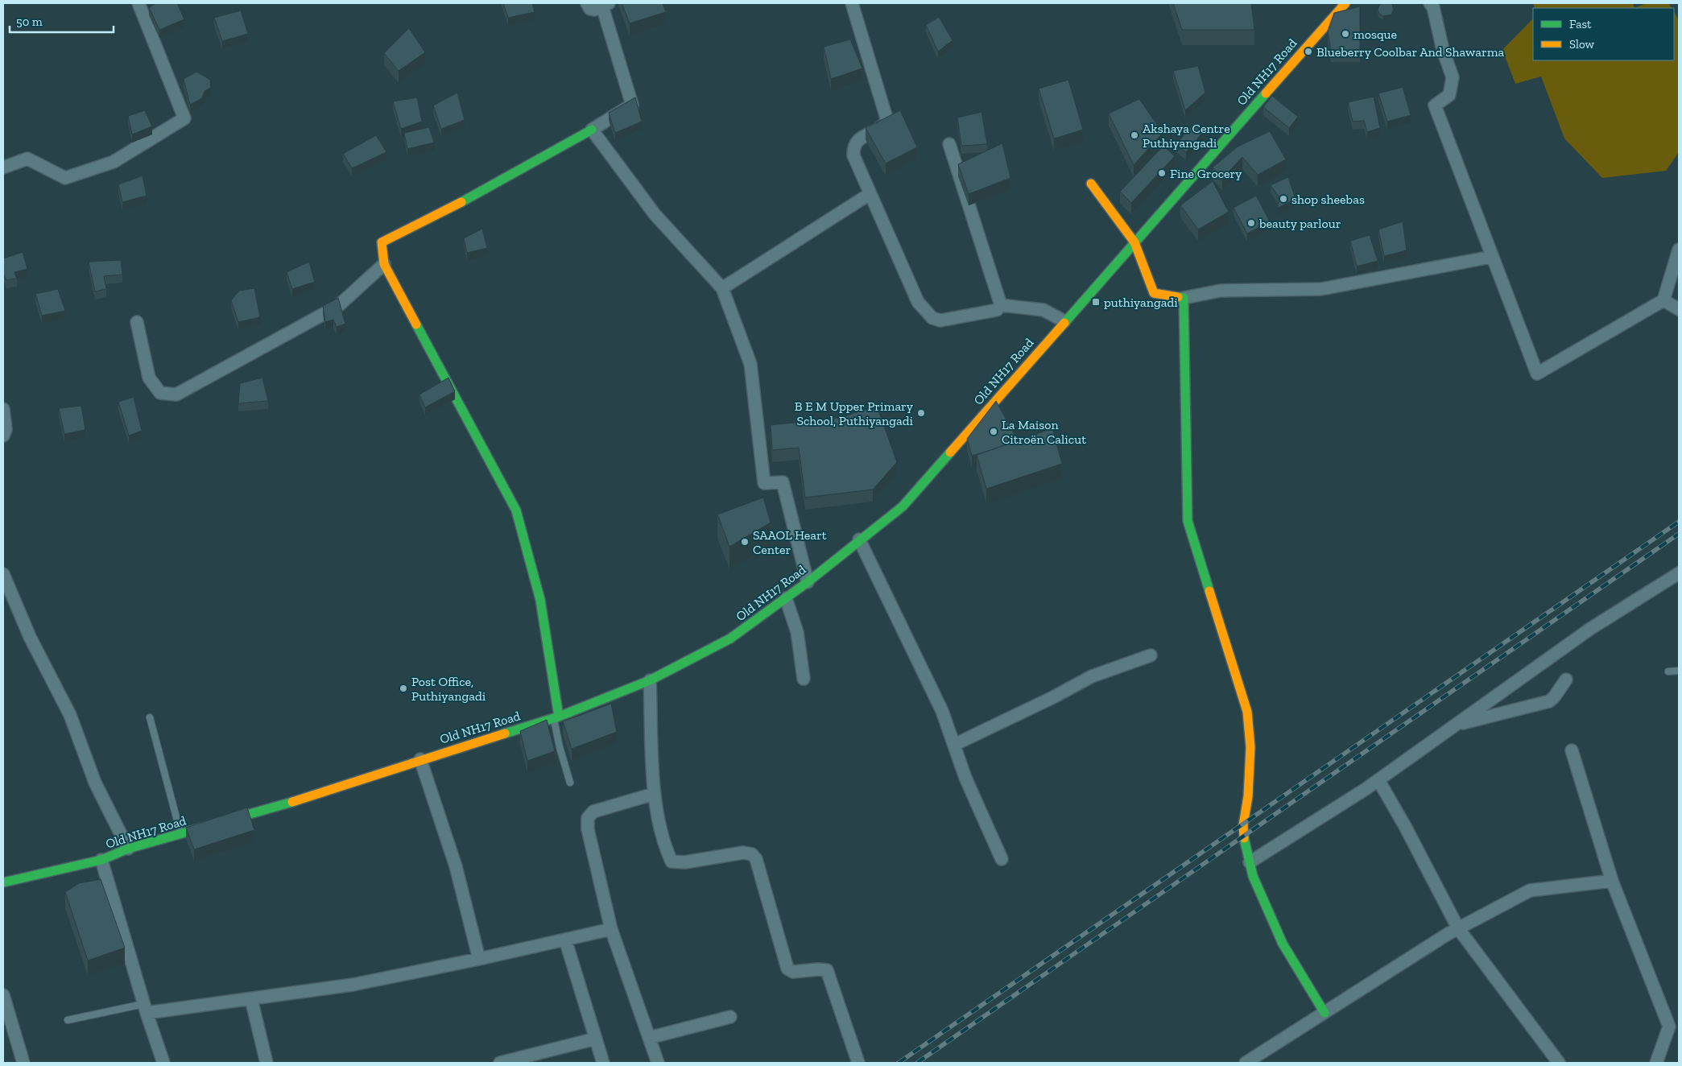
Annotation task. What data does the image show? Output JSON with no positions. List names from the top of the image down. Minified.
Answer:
{"streets":{"main road":["Old NH17 Road"]},"places":{"other":["mosque","Blueberry Coolbar And Shawarma","Akshaya Centre Puthiyangadi","Fine Grocery","shop sheebas","beauty parlour","B E M Upper Primary School, Puthiyangadi","La Maison Citroën Calicut","SAAOL Heart Center","Post Office, Puthiyangadi"],"transit":["puthiyangadi"]},"legend":["Fast","Slow"],"scale_bar":"50 m"}
